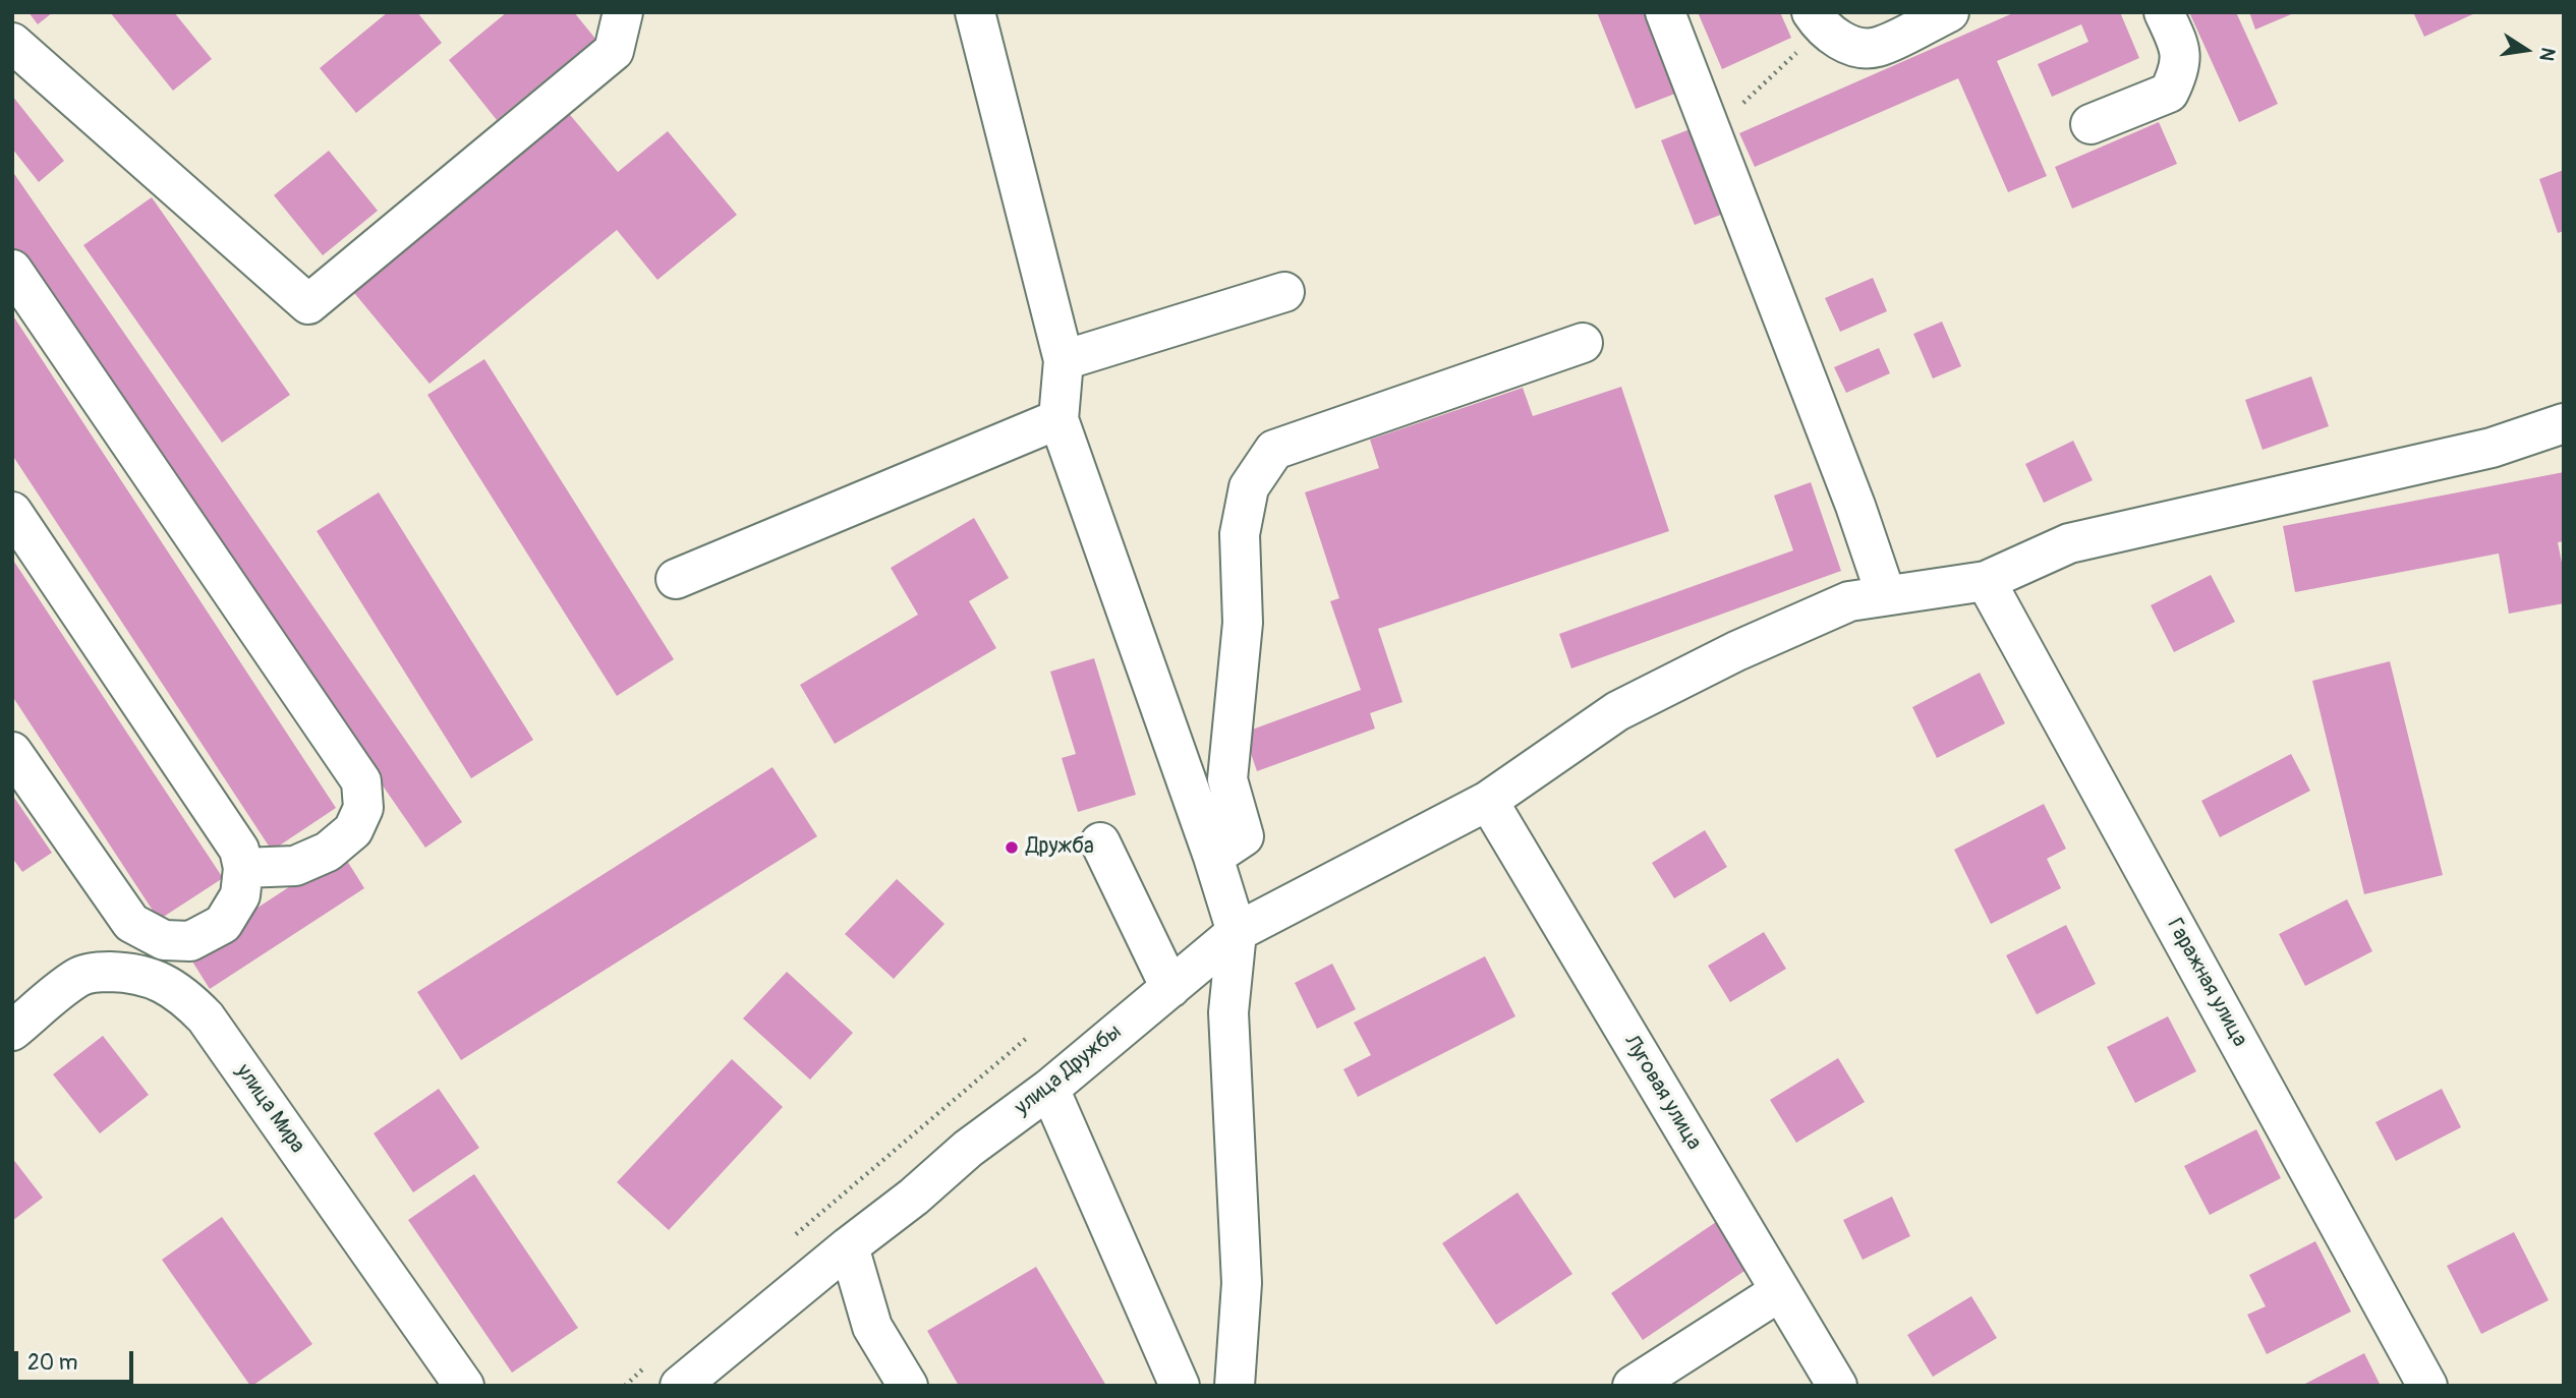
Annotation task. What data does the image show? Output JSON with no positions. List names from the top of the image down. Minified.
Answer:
{"streets":{"street":["Гаражная улица","улица Дружбы","Луговая улица","улица Мира"]},"crossings":[["Гаражная улица","улица Дружбы"],["улица Дружбы","Луговая улица"]],"places":["Дружба"],"scale_bar":"20 m","north":"right"}
